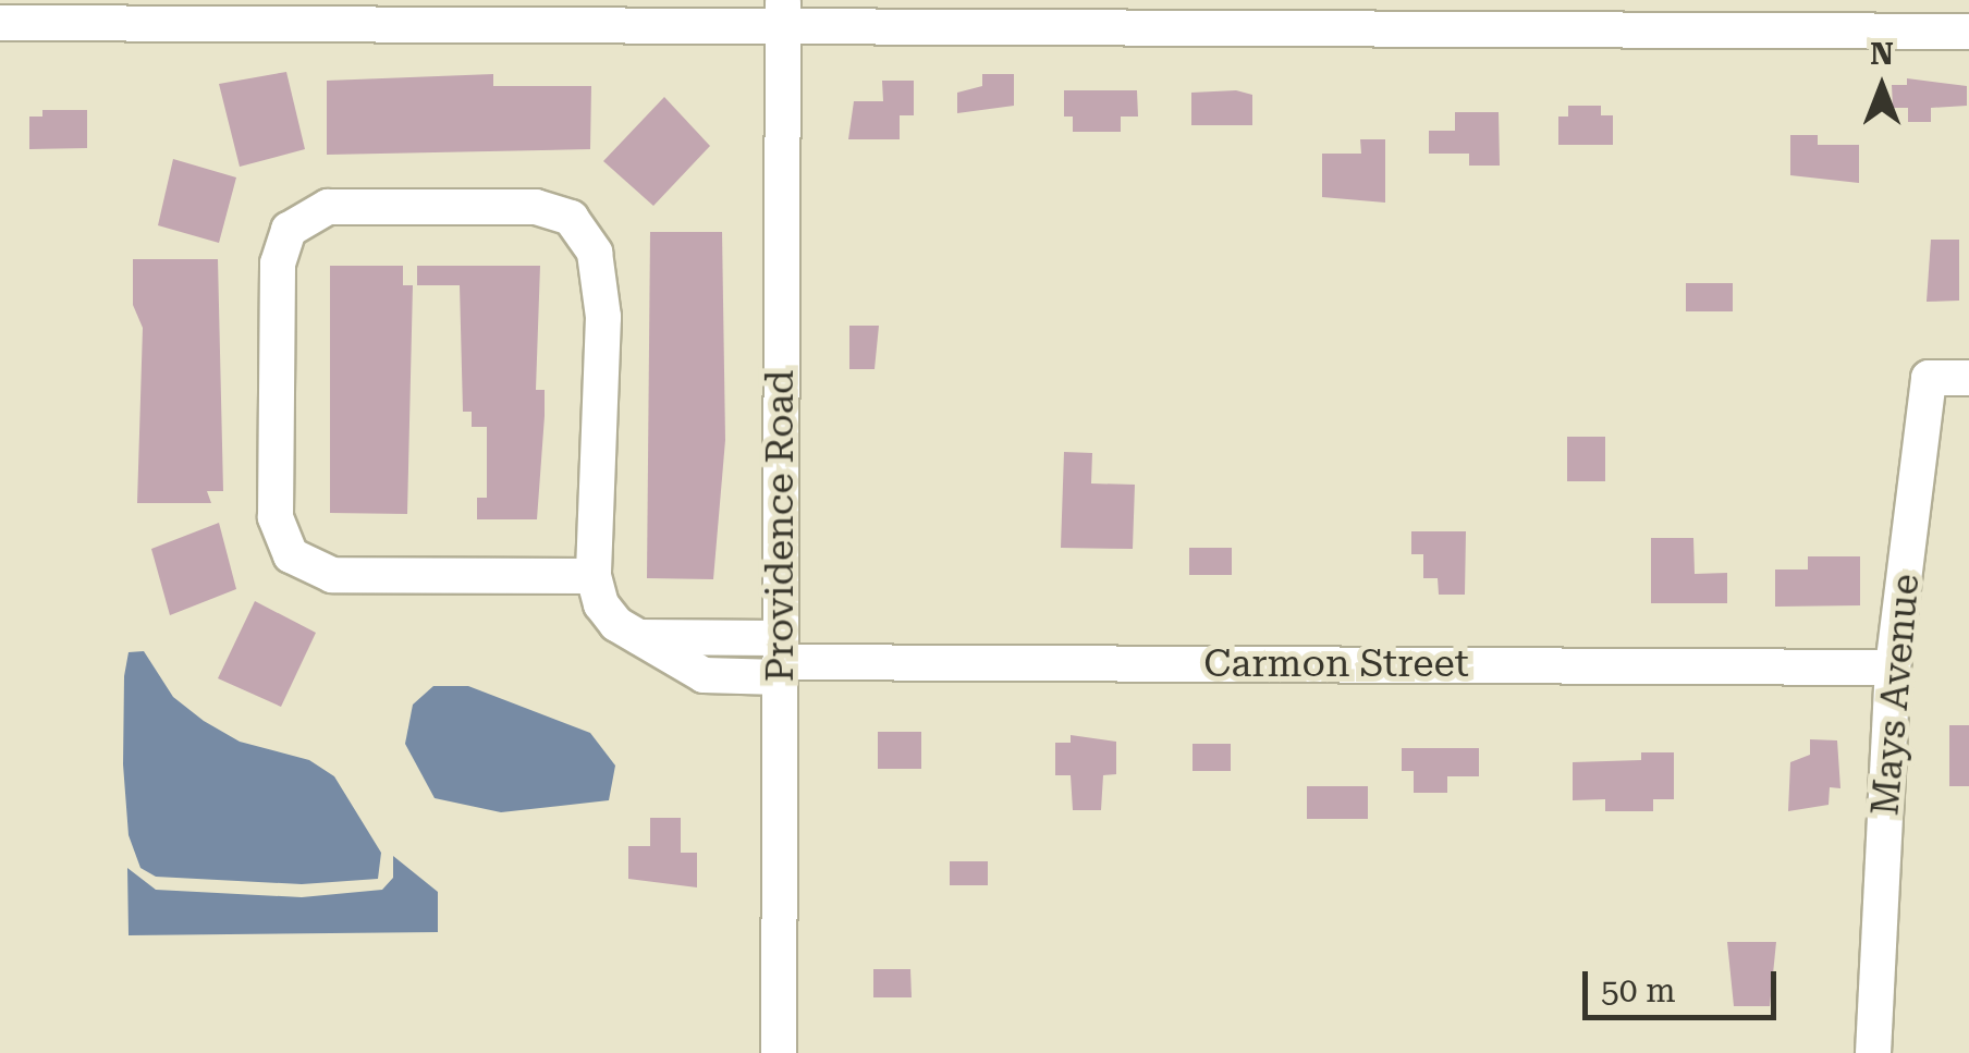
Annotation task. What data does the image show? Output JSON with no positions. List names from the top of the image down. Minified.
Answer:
{"streets":{"street":["Providence Road","Carmon Street","Mays Avenue"]},"crossings":[["Providence Road","Carmon Street"],["Carmon Street","Mays Avenue"]],"scale_bar":"50 m","north":"top"}
